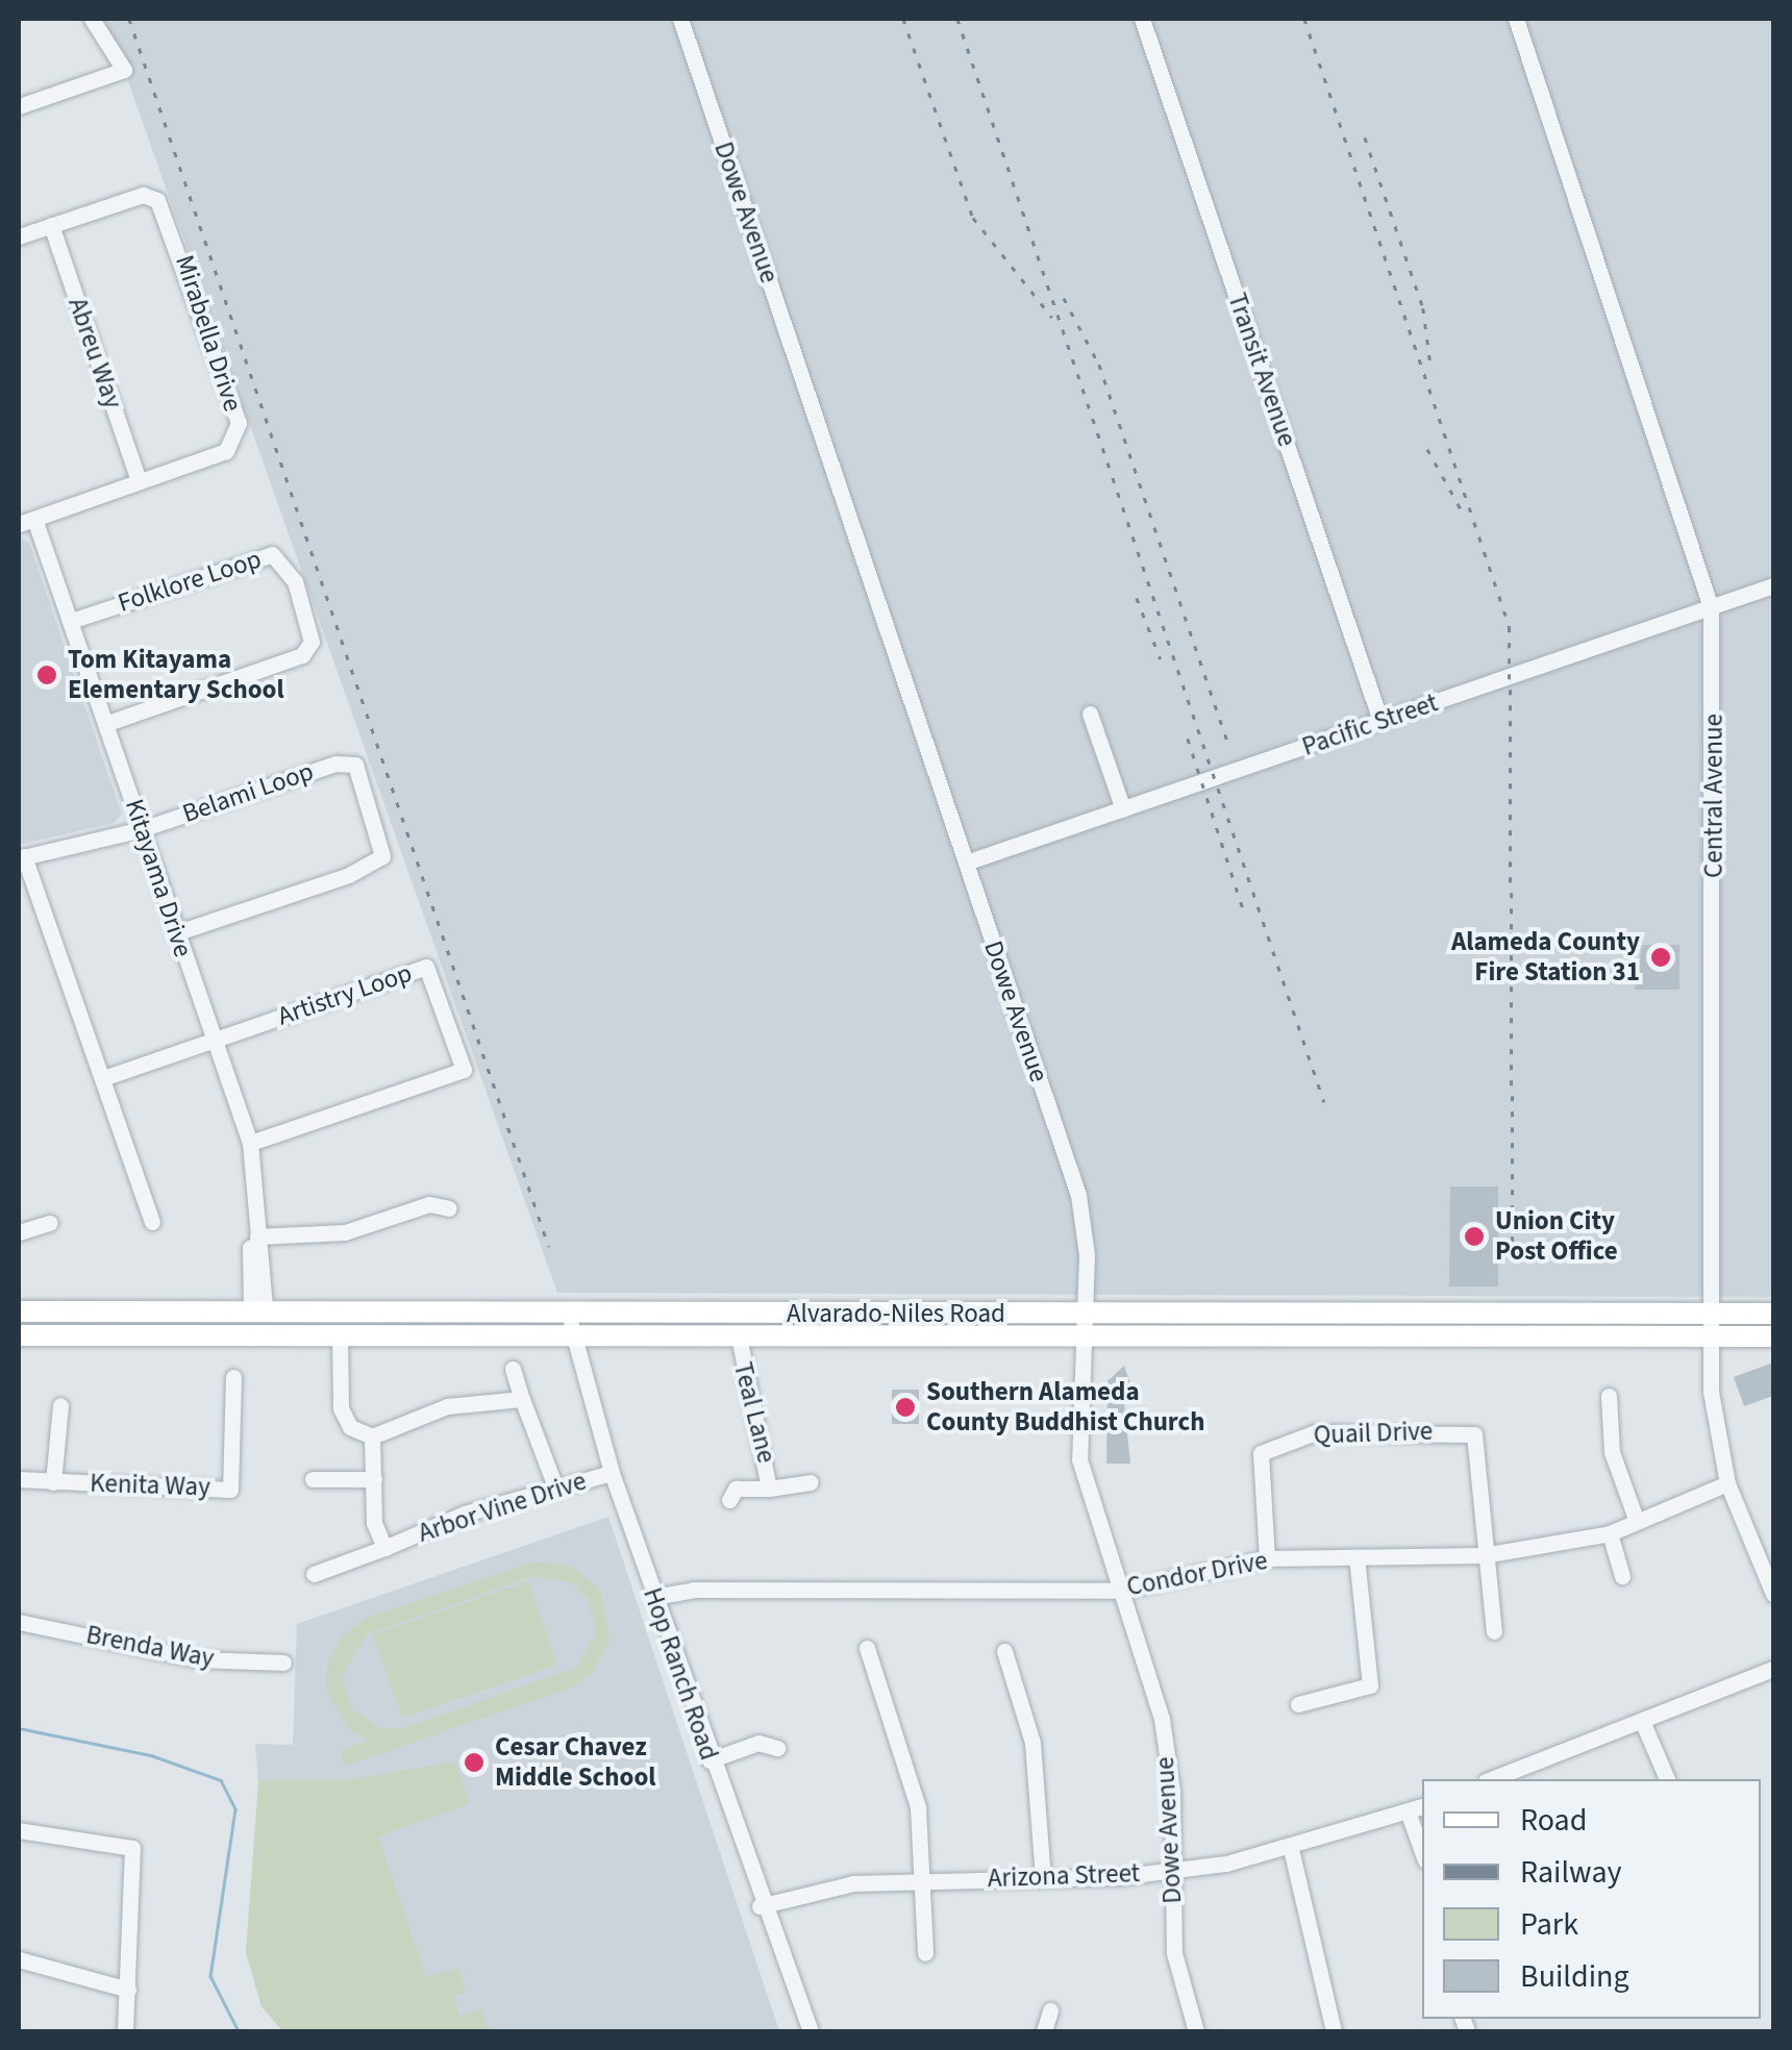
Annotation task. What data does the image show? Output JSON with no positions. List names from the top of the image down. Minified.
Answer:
{"streets":{"main road":["Alvarado-Niles Road"],"street":["Dowe Avenue","Mirabella Drive","Abreu Way","Transit Avenue","Folklore Loop","Pacific Street","Belami Loop","Central Avenue","Kitayama Drive","Artistry Loop","Teal Lane","Quail Drive","Kenita Way","Arbor Vine Drive","Condor Drive","Brenda Way","Hop Ranch Road","Arizona Street"]},"crossings":[["Dowe Avenue","Pacific Street"],["Dowe Avenue","Alvarado-Niles Road"],["Dowe Avenue","Condor Drive"],["Dowe Avenue","Arizona Street"],["Mirabella Drive","Abreu Way"],["Mirabella Drive","Kitayama Drive"],["Transit Avenue","Pacific Street"],["Folklore Loop","Kitayama Drive"],["Pacific Street","Central Avenue"],["Belami Loop","Kitayama Drive"],["Central Avenue","Alvarado-Niles Road"],["Central Avenue","Condor Drive"],["Kitayama Drive","Artistry Loop"],["Kitayama Drive","Alvarado-Niles Road"],["Alvarado-Niles Road","Teal Lane"],["Alvarado-Niles Road","Hop Ranch Road"],["Quail Drive","Condor Drive"],["Arbor Vine Drive","Hop Ranch Road"],["Condor Drive","Hop Ranch Road"],["Hop Ranch Road","Arizona Street"]],"places":["Tom Kitayama Elementary School","Alameda County Fire Station 31","Union City Post Office","Southern Alameda County Buddhist Church","Cesar Chavez Middle School"],"legend":["Road","Railway","Park","Building"]}
